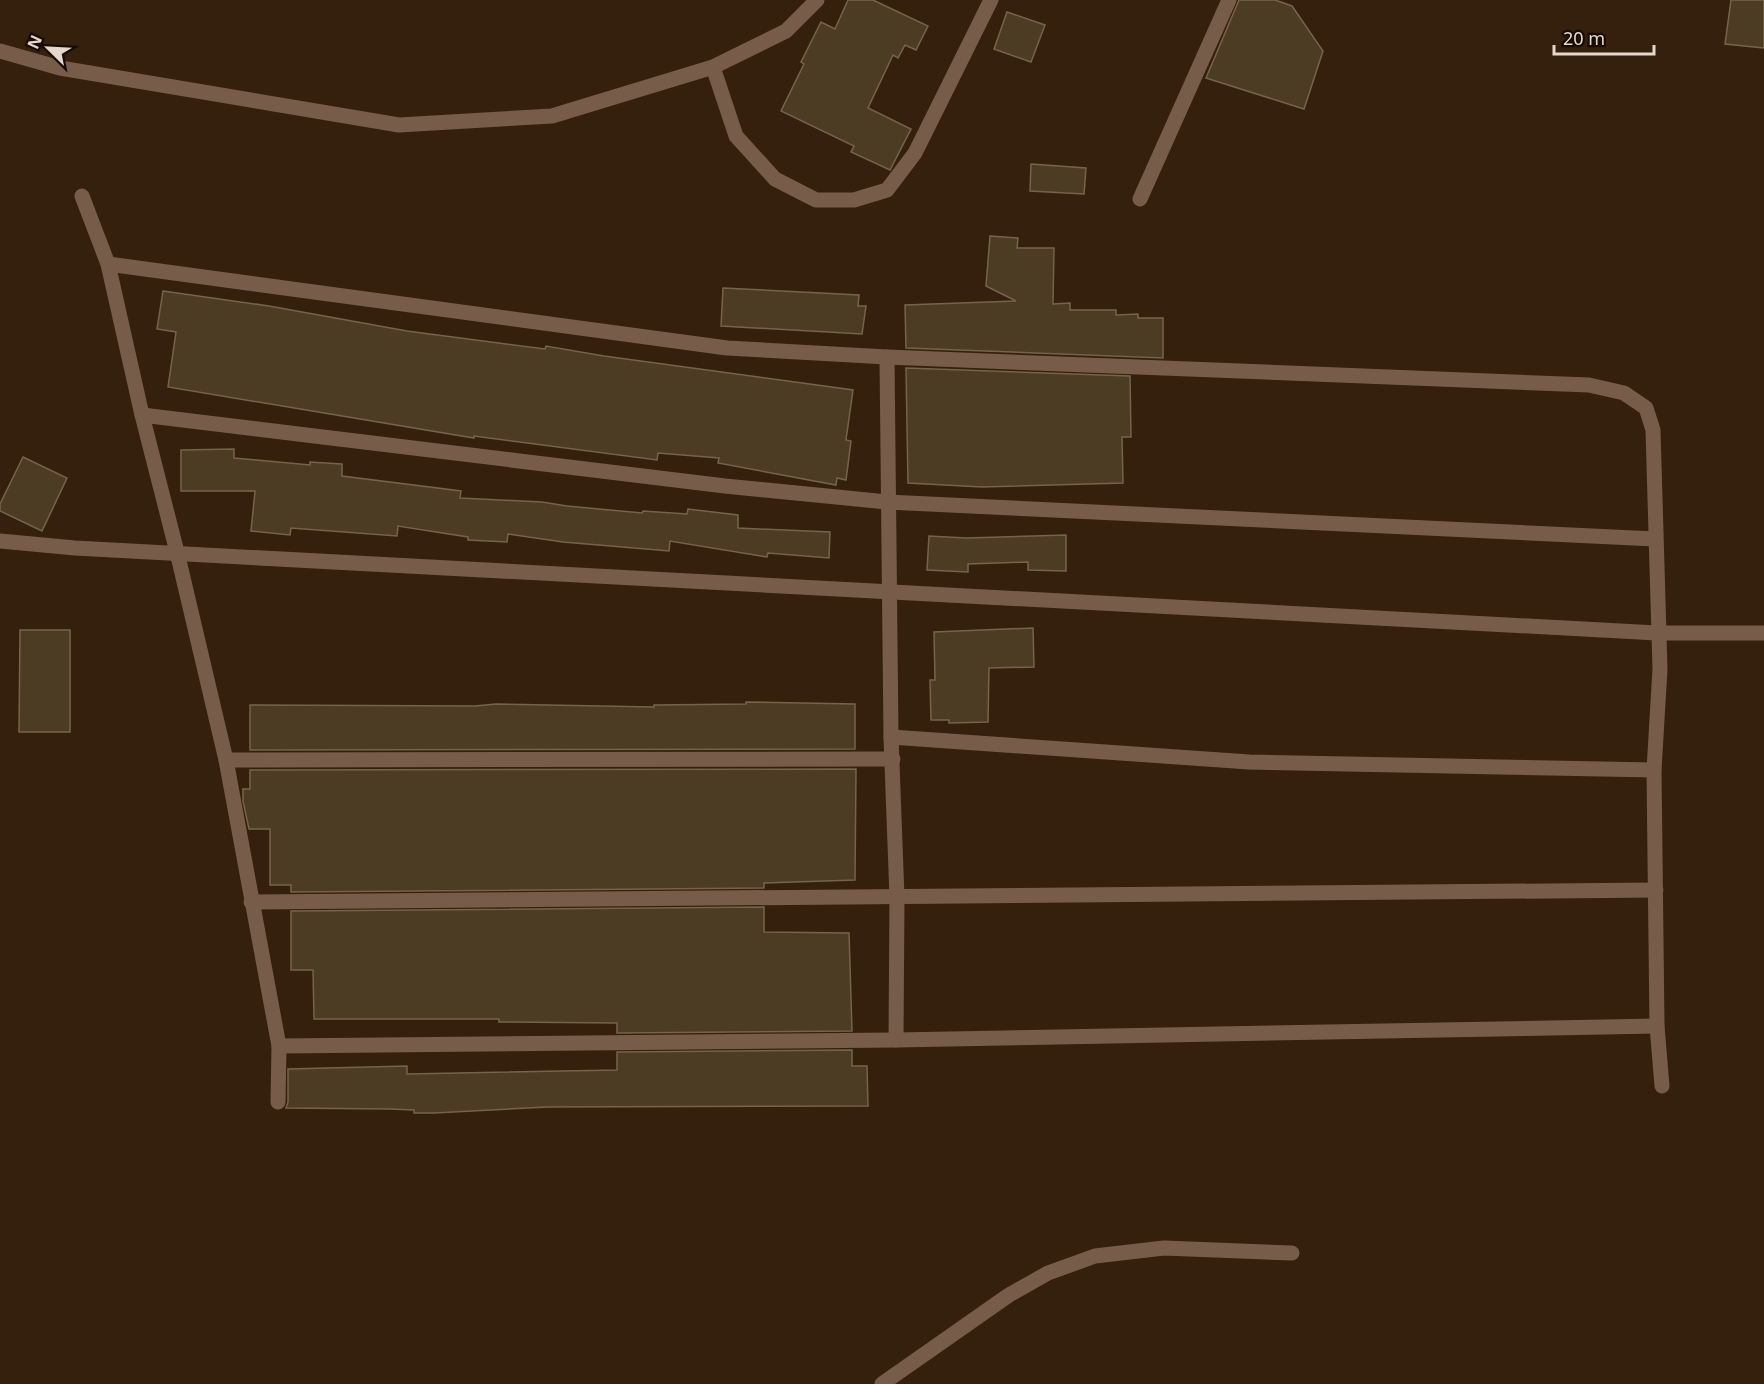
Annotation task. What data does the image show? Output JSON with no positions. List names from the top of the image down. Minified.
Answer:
{"scale_bar":"20 m","north":"top left"}
